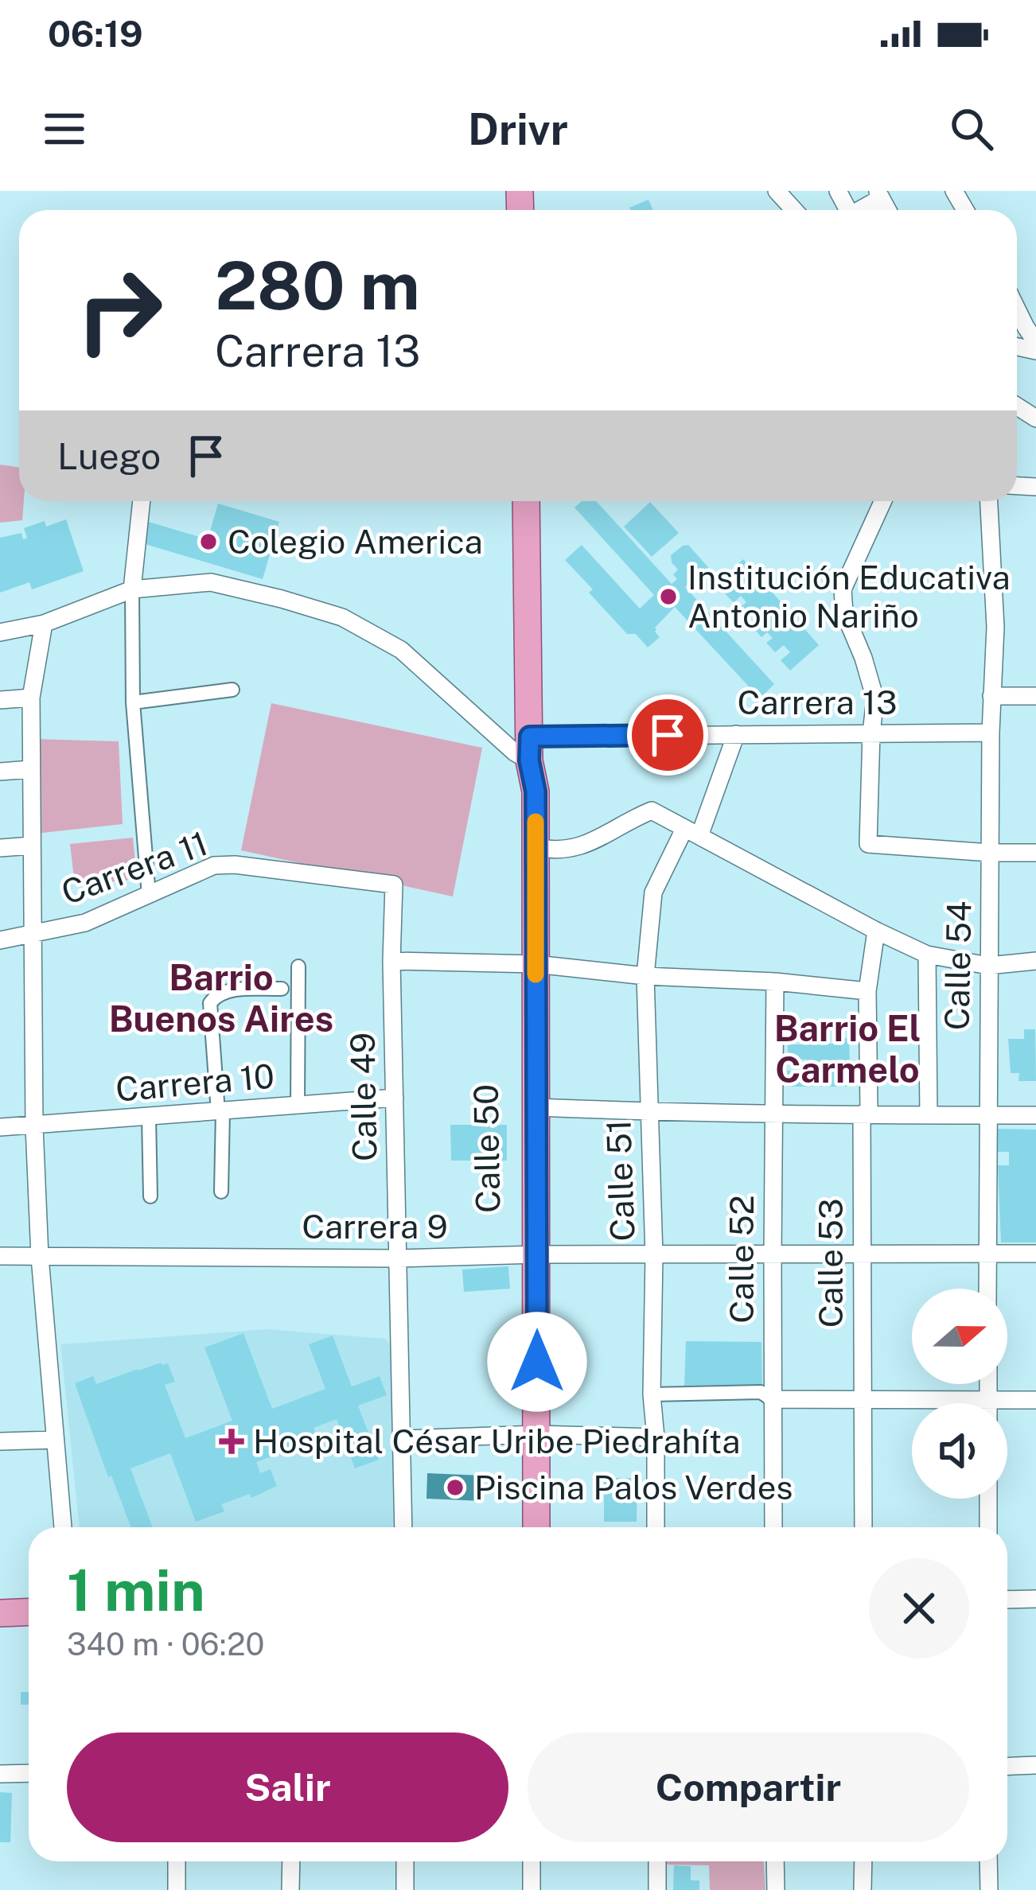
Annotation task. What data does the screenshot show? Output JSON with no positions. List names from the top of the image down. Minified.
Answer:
{"streets":{"main road":["Calle 50"],"street":["Carrera 13","Carrera 11","Calle 54","Carrera 10","Calle 49","Calle 51","Carrera 9","Calle 52","Calle 53"]},"crossings":[["Carrera 13","Calle 54"],["Carrera 13","Calle 50"],["Carrera 13","Calle 51"],["Carrera 11","Calle 49"],["Calle 54","Carrera 9"],["Carrera 10","Calle 49"],["Calle 49","Carrera 9"],["Calle 50","Carrera 9"],["Calle 51","Carrera 9"],["Carrera 9","Calle 52"],["Carrera 9","Calle 53"]],"districts":["Barrio Buenos Aires","Barrio El Carmelo"],"places":{"other":["Colegio America","Institución Educativa Antonio Nariño","Piscina Palos Verdes"],"health":["Hospital César Uribe Piedrahíta"]},"north":"right","page":{"status":"06:19","header":"Drivr","turn":["280 m","Carrera 13"],"then":"Luego","heading":["1 min","340 m · 06:20"],"buttons":["Salir","Compartir"]}}
